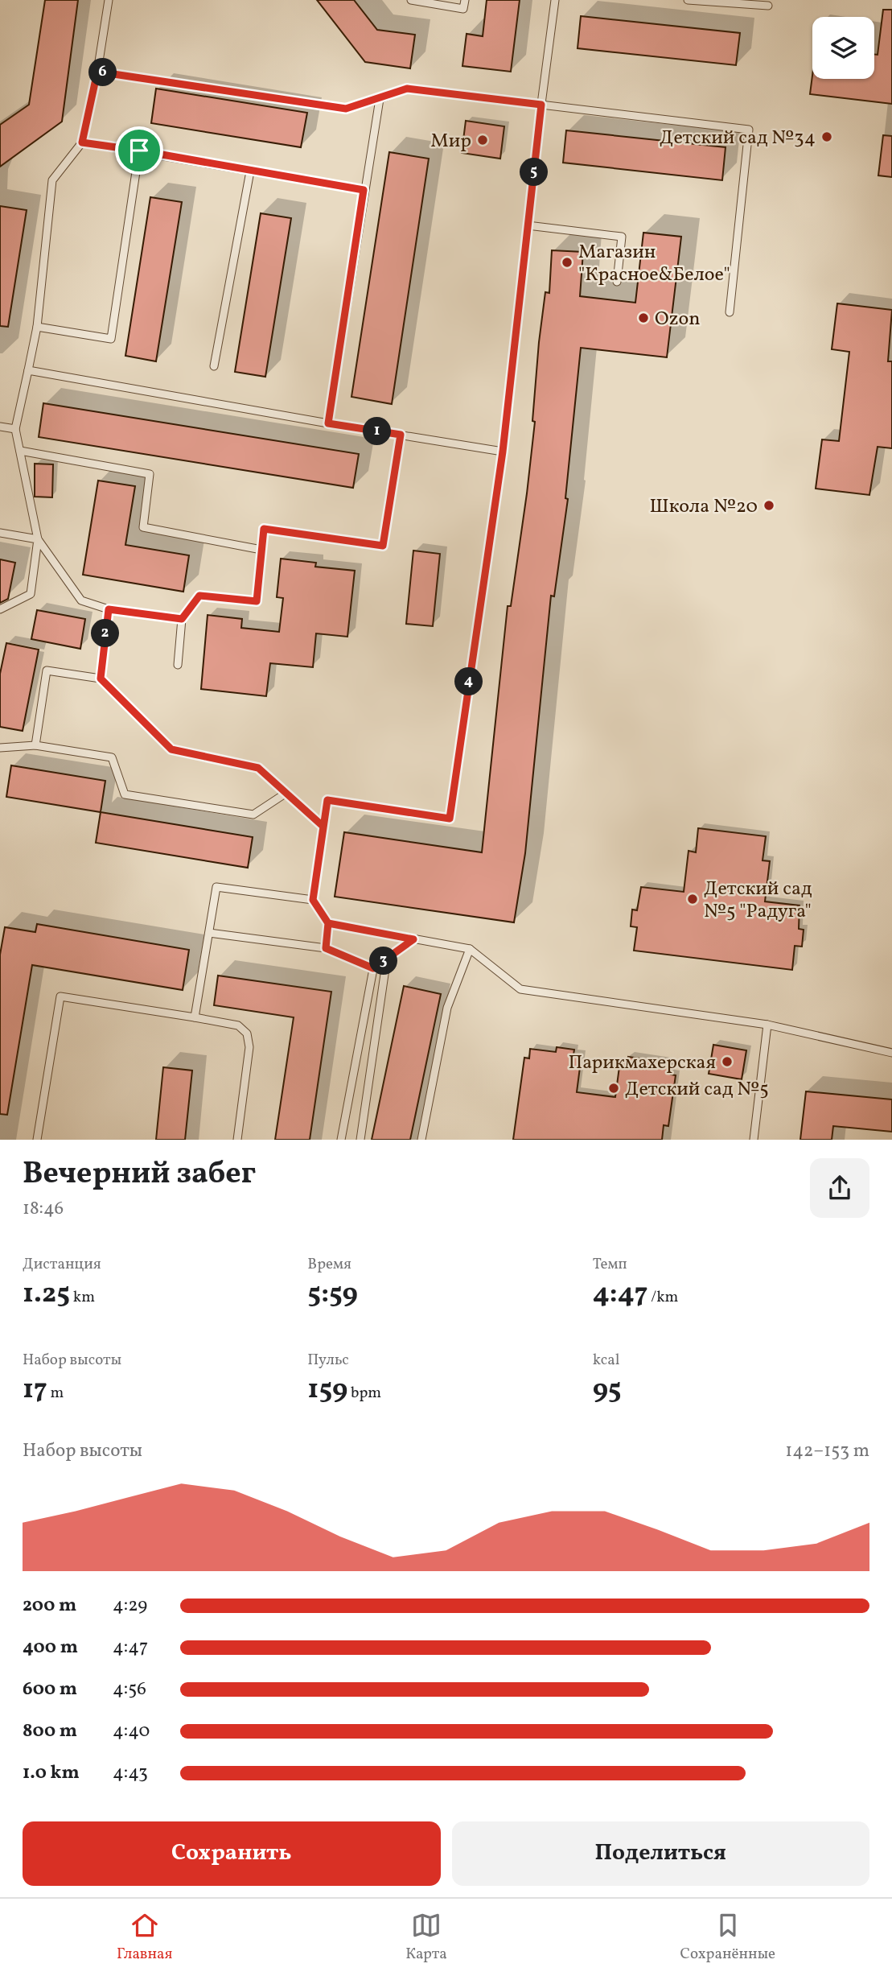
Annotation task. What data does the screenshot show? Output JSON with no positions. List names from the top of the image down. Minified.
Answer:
{"places":["Детский сад №34","Мир","Магазин \"Красное&Белое\"","Ozon","Школа №20","Детский сад №5 \"Радуга\"","Парикмахерская","Детский сад №5"],"page":{"pins":["6","5","1","2","4","3"],"heading":["Вечерний забег","18:46"],"stats":[["Дистанция","1.25 km"],["Время","5:59"],["Темп","4:47 /km"],["Набор высоты","17 m"],["Пульс","159 bpm"],["kcal","95"]],"chart":["Набор высоты","142–153 m"],"list":[{"name":"200 m","note":"4:29"},{"name":"400 m","note":"4:47"},{"name":"600 m","note":"4:56"},{"name":"800 m","note":"4:40"},{"name":"1.0 km","note":"4:43"}],"buttons":["Сохранить","Поделиться"],"tabs":["Главная","Карта","Сохранённые"]}}
